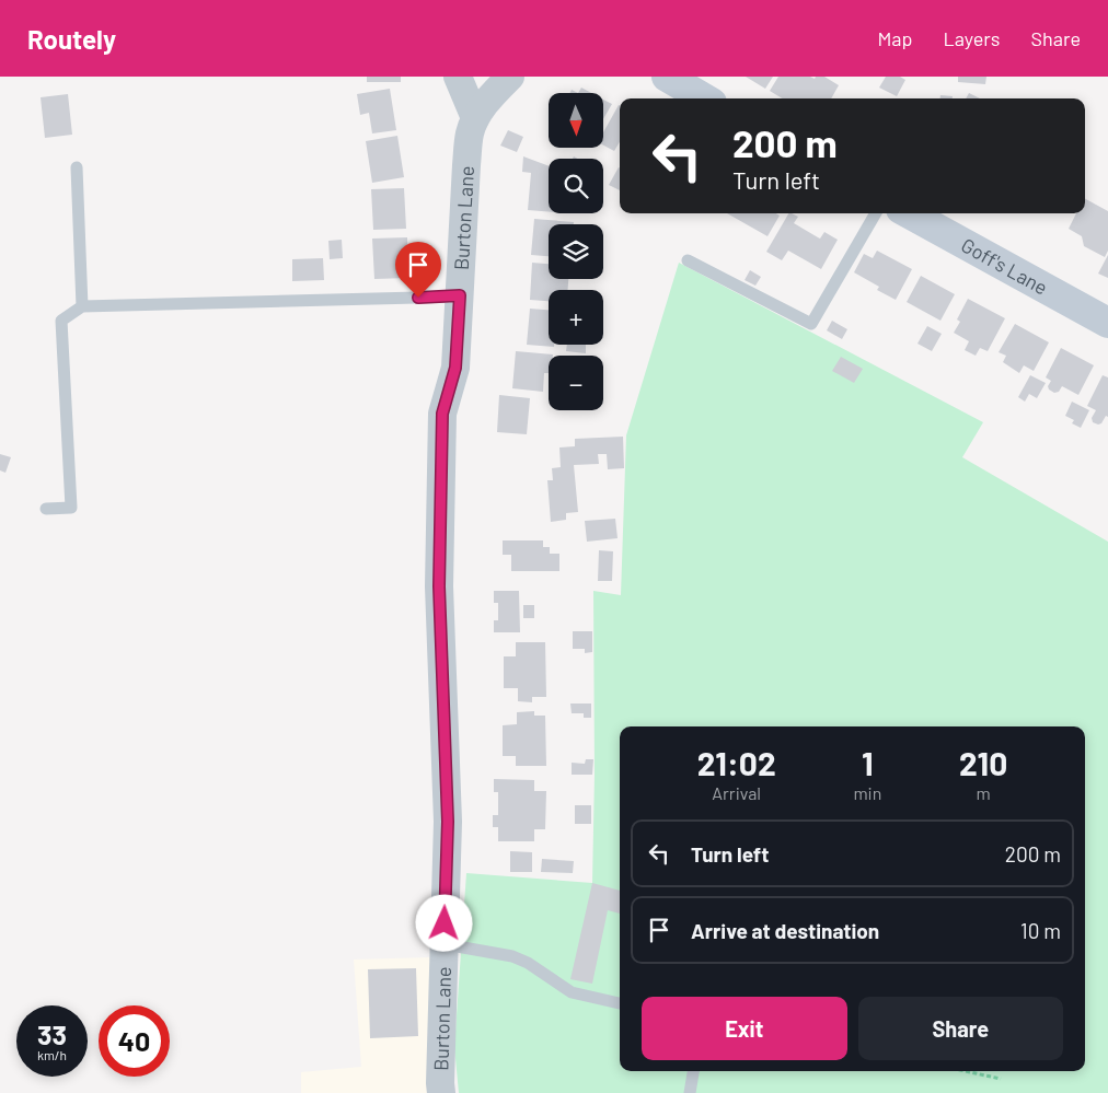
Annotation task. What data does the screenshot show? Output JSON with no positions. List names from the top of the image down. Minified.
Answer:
{"streets":{"main road":["Goff's Lane"],"street":["Burton Lane"]},"north":"bottom","page":{"header":"Routely","nav":["Map","Layers","Share"],"map_buttons":["+","−"],"turn":["200 m","Turn left"],"eta":["21:02","Arrival","1","min","210","m"],"list":[{"name":"Turn left","value":"200 m"},{"name":"Arrive at destination","value":"10 m"}],"buttons":["Exit","Share"],"speed":"33 km/h","limit":"40"}}
